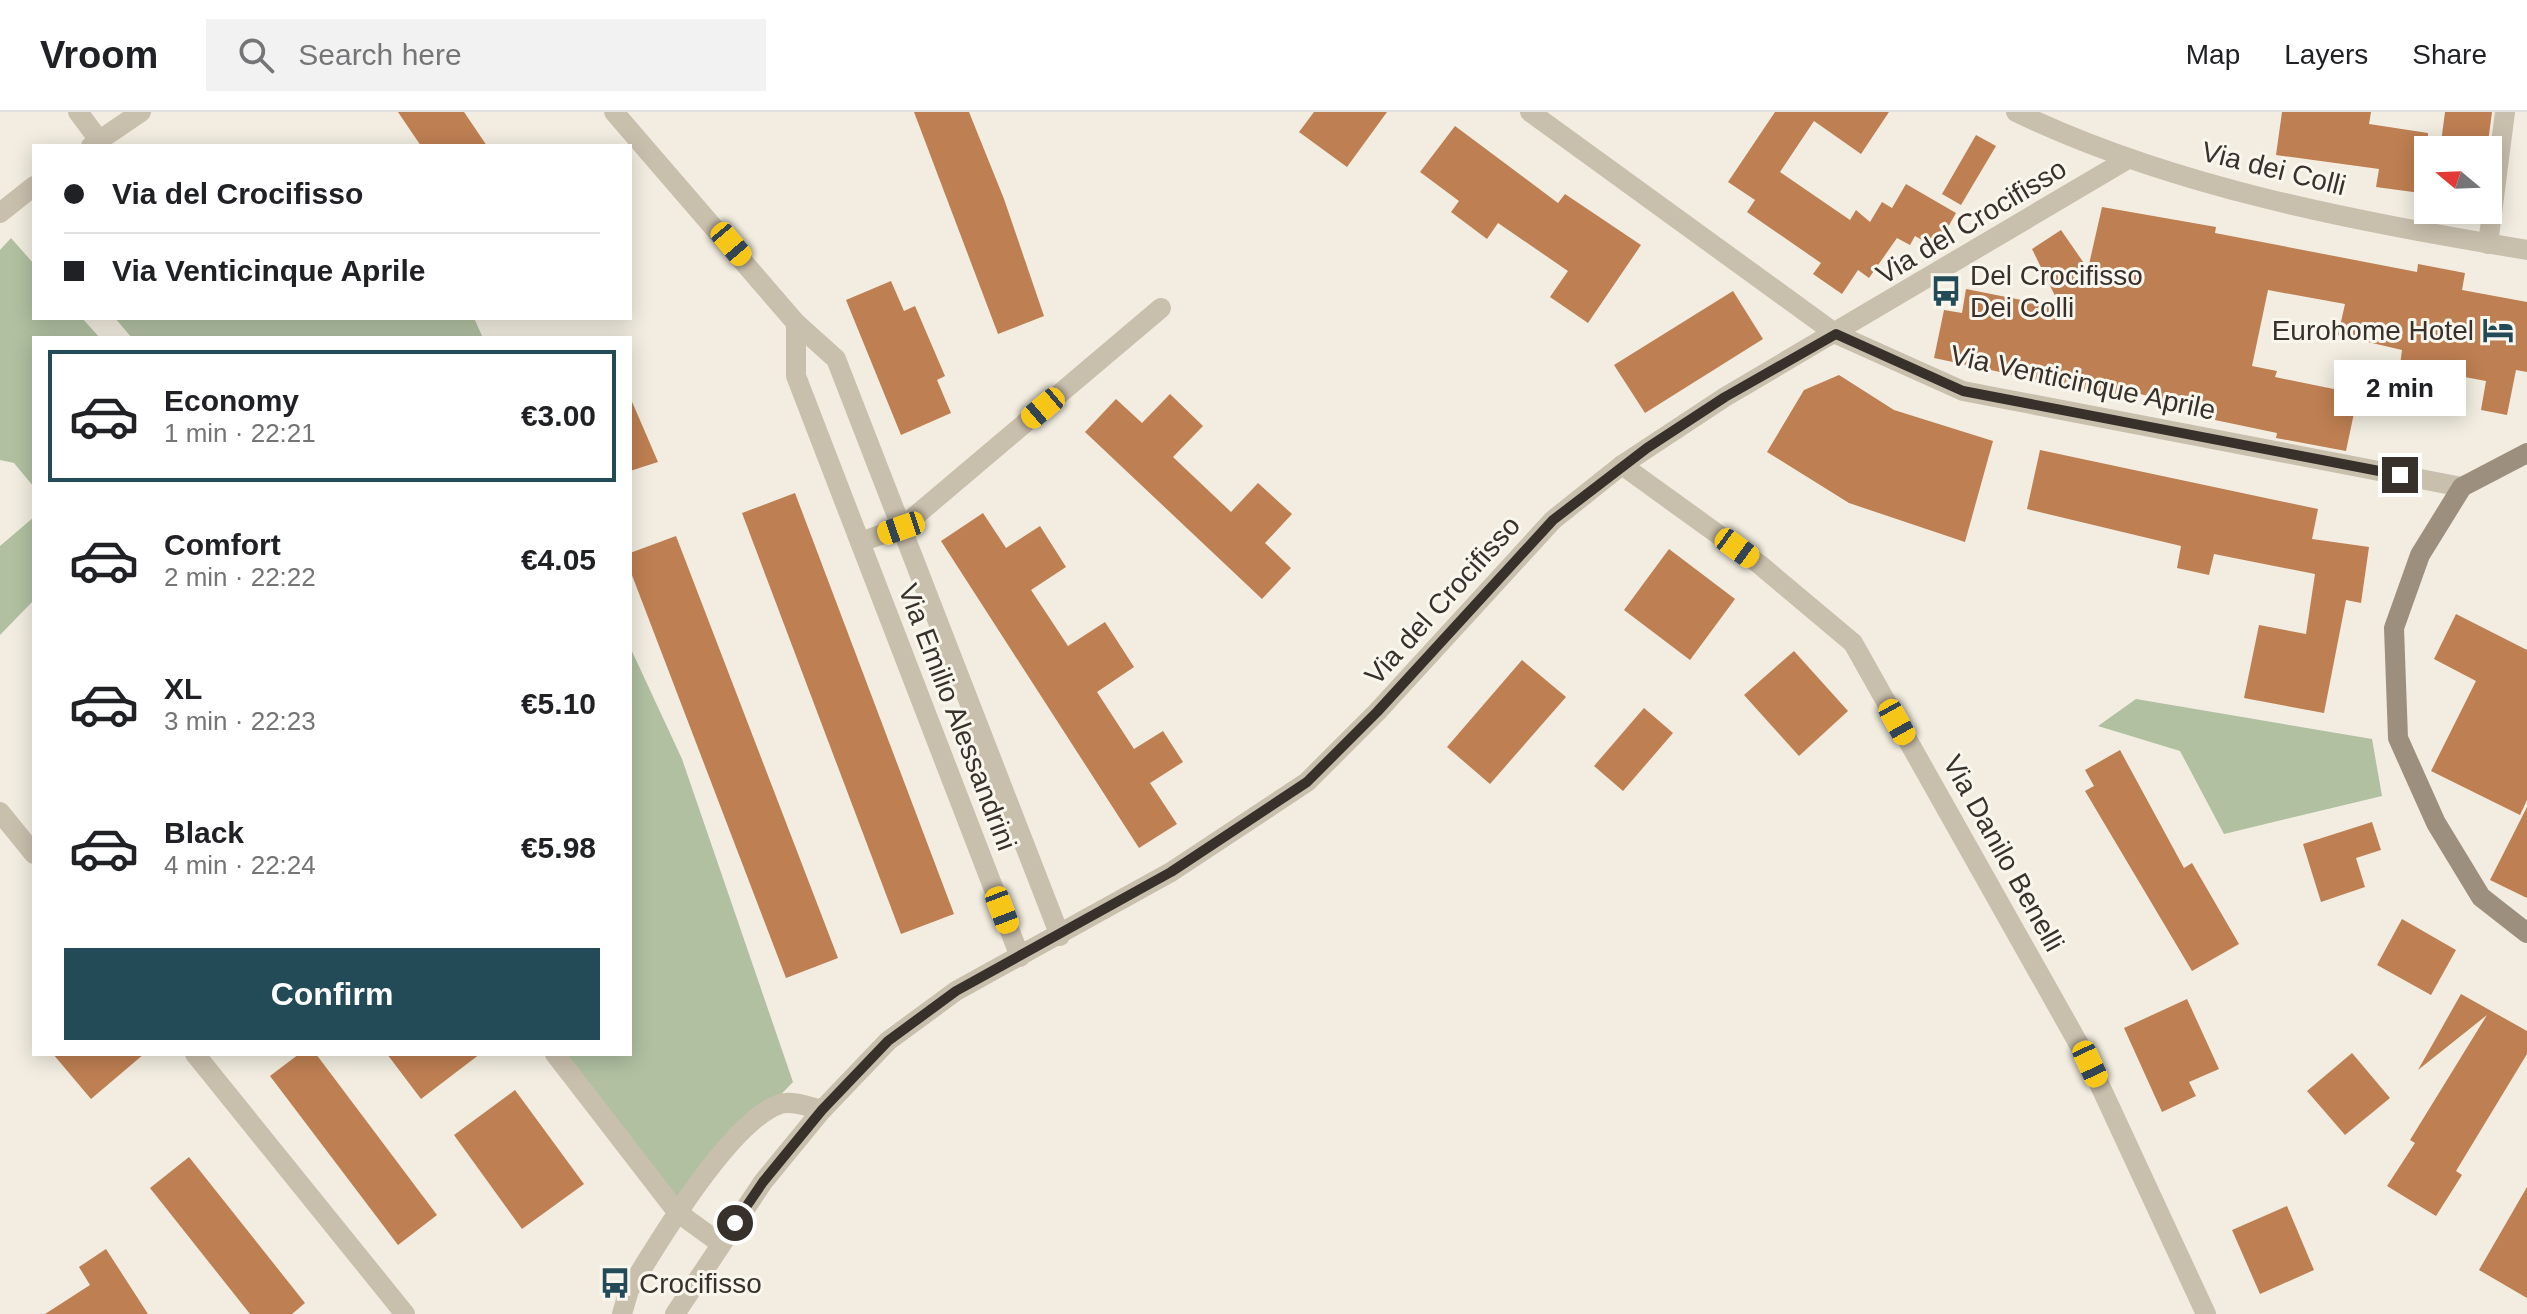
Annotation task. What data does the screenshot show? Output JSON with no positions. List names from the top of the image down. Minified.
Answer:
{"streets":{"street":["Via dei Colli","Via del Crocifisso","Via Venticinque Aprile","Via Emilio Alessandrini","Via Danilo Benelli"]},"crossings":[["Via dei Colli","Via del Crocifisso"],["Via del Crocifisso","Via Venticinque Aprile"],["Via del Crocifisso","Via Emilio Alessandrini"],["Via del Crocifisso","Via Danilo Benelli"]],"places":{"bus stop":["Del Crocifisso Dei Colli","Crocifisso"],"hotel":["Eurohome Hotel"]},"north":"left","page":{"header":"Vroom","search":"Search here","nav":["Map","Layers","Share"],"banner":["Via del Crocifisso","Via Venticinque Aprile"],"list":[{"name":"Economy","note":"1 min · 22:21","value":"€3.00"},{"name":"Comfort","note":"2 min · 22:22","value":"€4.05"},{"name":"XL","note":"3 min · 22:23","value":"€5.10"},{"name":"Black","note":"4 min · 22:24","value":"€5.98"}],"bubble":"2 min","buttons":"Confirm"}}
